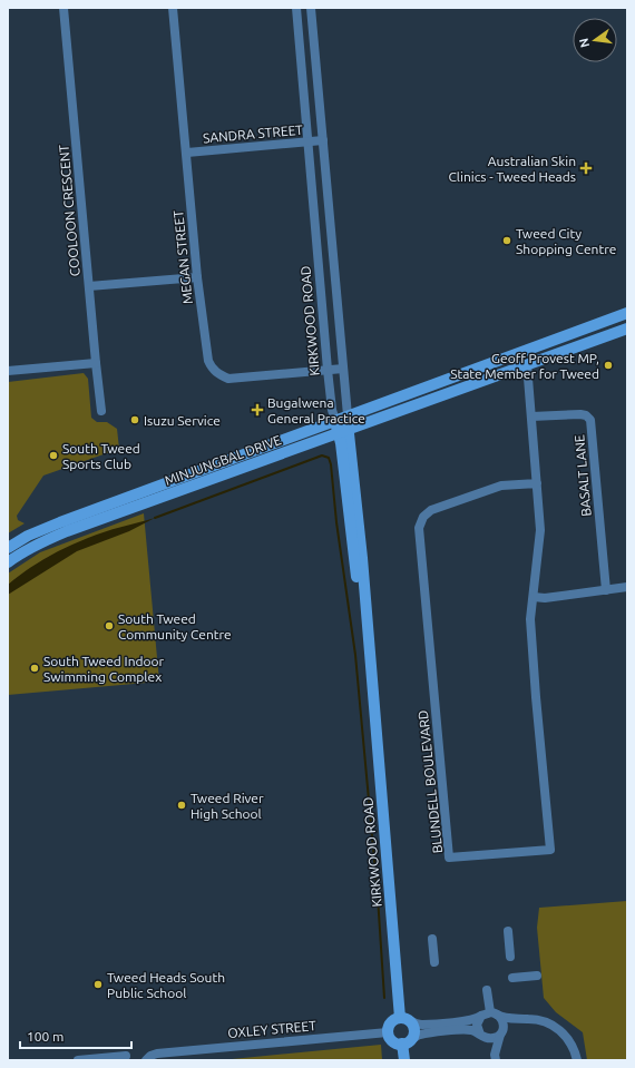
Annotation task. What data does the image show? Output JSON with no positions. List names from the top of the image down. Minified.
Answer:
{"streets":{"main road":["KIRKWOOD ROAD","MINJUNGBAL DRIVE"],"street":["SANDRA STREET","COOLOON CRESCENT","MEGAN STREET","BASALT LANE","BLUNDELL BOULEVARD","OXLEY STREET"]},"crossings":[["SANDRA STREET","MEGAN STREET"],["SANDRA STREET","KIRKWOOD ROAD"],["MEGAN STREET","KIRKWOOD ROAD"],["KIRKWOOD ROAD","MINJUNGBAL DRIVE"],["KIRKWOOD ROAD","OXLEY STREET"],["MINJUNGBAL DRIVE","BLUNDELL BOULEVARD"],["BASALT LANE","BLUNDELL BOULEVARD"]],"places":{"health":["Australian Skin Clinics - Tweed Heads","Bugalwena General Practice"],"other":["Tweed City Shopping Centre","Geoff Provest MP, State Member for Tweed","Isuzu Service","South Tweed Sports Club","South Tweed Community Centre","South Tweed Indoor Swimming Complex","Tweed River High School","Tweed Heads South Public School"]},"scale_bar":"100 m","north":"left"}
